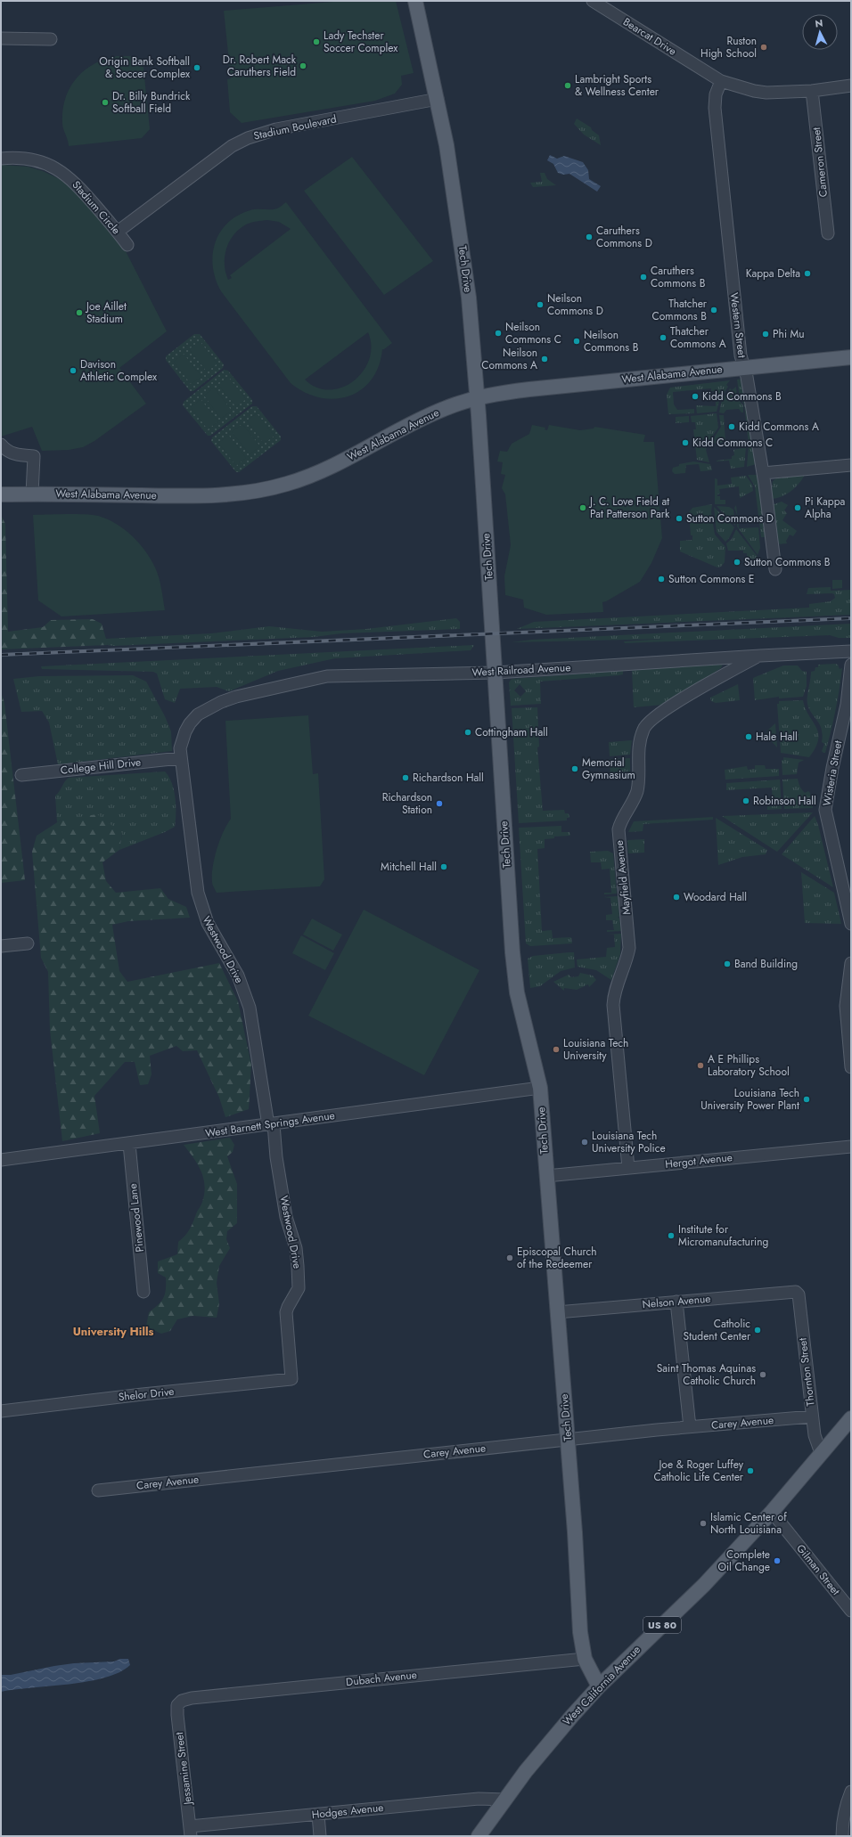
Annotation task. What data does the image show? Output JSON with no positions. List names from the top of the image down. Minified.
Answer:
{"streets":{"main road":["Tech Drive","West Alabama Avenue","US 80","West California Avenue"],"street":["Bearcat Drive","Stadium Boulevard","Cameron Street","Stadium Circle","Western Street","West Railroad Avenue","College Hill Drive","Wisteria Street","Mayfield Avenue","Westwood Drive","West Barnett Springs Avenue","Hergot Avenue","Pinewood Lane","Nelson Avenue","Thornton Street","Shelor Drive","Carey Avenue","Gilman Street","Dubach Avenue","Jessamine Street","Hodges Avenue"]},"crossings":[["Bearcat Drive","Cameron Street"],["Bearcat Drive","Western Street"],["Stadium Boulevard","Stadium Circle"],["Stadium Boulevard","Tech Drive"],["Tech Drive","West Alabama Avenue"],["Tech Drive","West Railroad Avenue"],["Tech Drive","West Barnett Springs Avenue"],["Tech Drive","Hergot Avenue"],["Tech Drive","Nelson Avenue"],["Tech Drive","Carey Avenue"],["Tech Drive","Dubach Avenue"],["Tech Drive","West California Avenue"],["Western Street","West Alabama Avenue"],["West Railroad Avenue","Mayfield Avenue"],["West Railroad Avenue","Westwood Drive"],["College Hill Drive","Westwood Drive"],["Mayfield Avenue","Hergot Avenue"],["Westwood Drive","West Barnett Springs Avenue"],["Westwood Drive","Shelor Drive"],["West Barnett Springs Avenue","Pinewood Lane"],["Nelson Avenue","Thornton Street"],["Thornton Street","Carey Avenue"],["Thornton Street","West California Avenue"],["Gilman Street","West California Avenue"],["Dubach Avenue","Jessamine Street"],["West California Avenue","Hodges Avenue"],["Jessamine Street","Hodges Avenue"]],"districts":["University Hills"],"places":["Lady Techster Soccer Complex","Ruston High School","Dr. Robert Mack Caruthers Field","Origin Bank Softball & Soccer Complex","Lambright Sports & Wellness Center","Dr. Billy Bundrick Softball Field","Caruthers Commons D","Kappa Delta","Caruthers Commons B","Neilson Commons D","Thatcher Commons B","Joe Aillet Stadium","Neilson Commons C","Phi Mu","Thatcher Commons A","Neilson Commons B","Neilson Commons A","Davison Athletic Complex","Kidd Commons B","Kidd Commons A","Kidd Commons C","J. C. Love Field at Pat Patterson Park","Pi Kappa Alpha","Sutton Commons D","Sutton Commons B","Sutton Commons E","Cottingham Hall","Hale Hall","Memorial Gymnasium","Richardson Hall","Robinson Hall","Richardson Station","Mitchell Hall","Woodard Hall","Band Building","Louisiana Tech University","A E Phillips Laboratory School","Louisiana Tech University Power Plant","Louisiana Tech University Police","Institute for Micromanufacturing","Episcopal Church of the Redeemer","Catholic Student Center","Saint Thomas Aquinas Catholic Church","Joe & Roger Luffey Catholic Life Center","Islamic Center of North Louisiana","Complete Oil Change"],"north":"top"}
